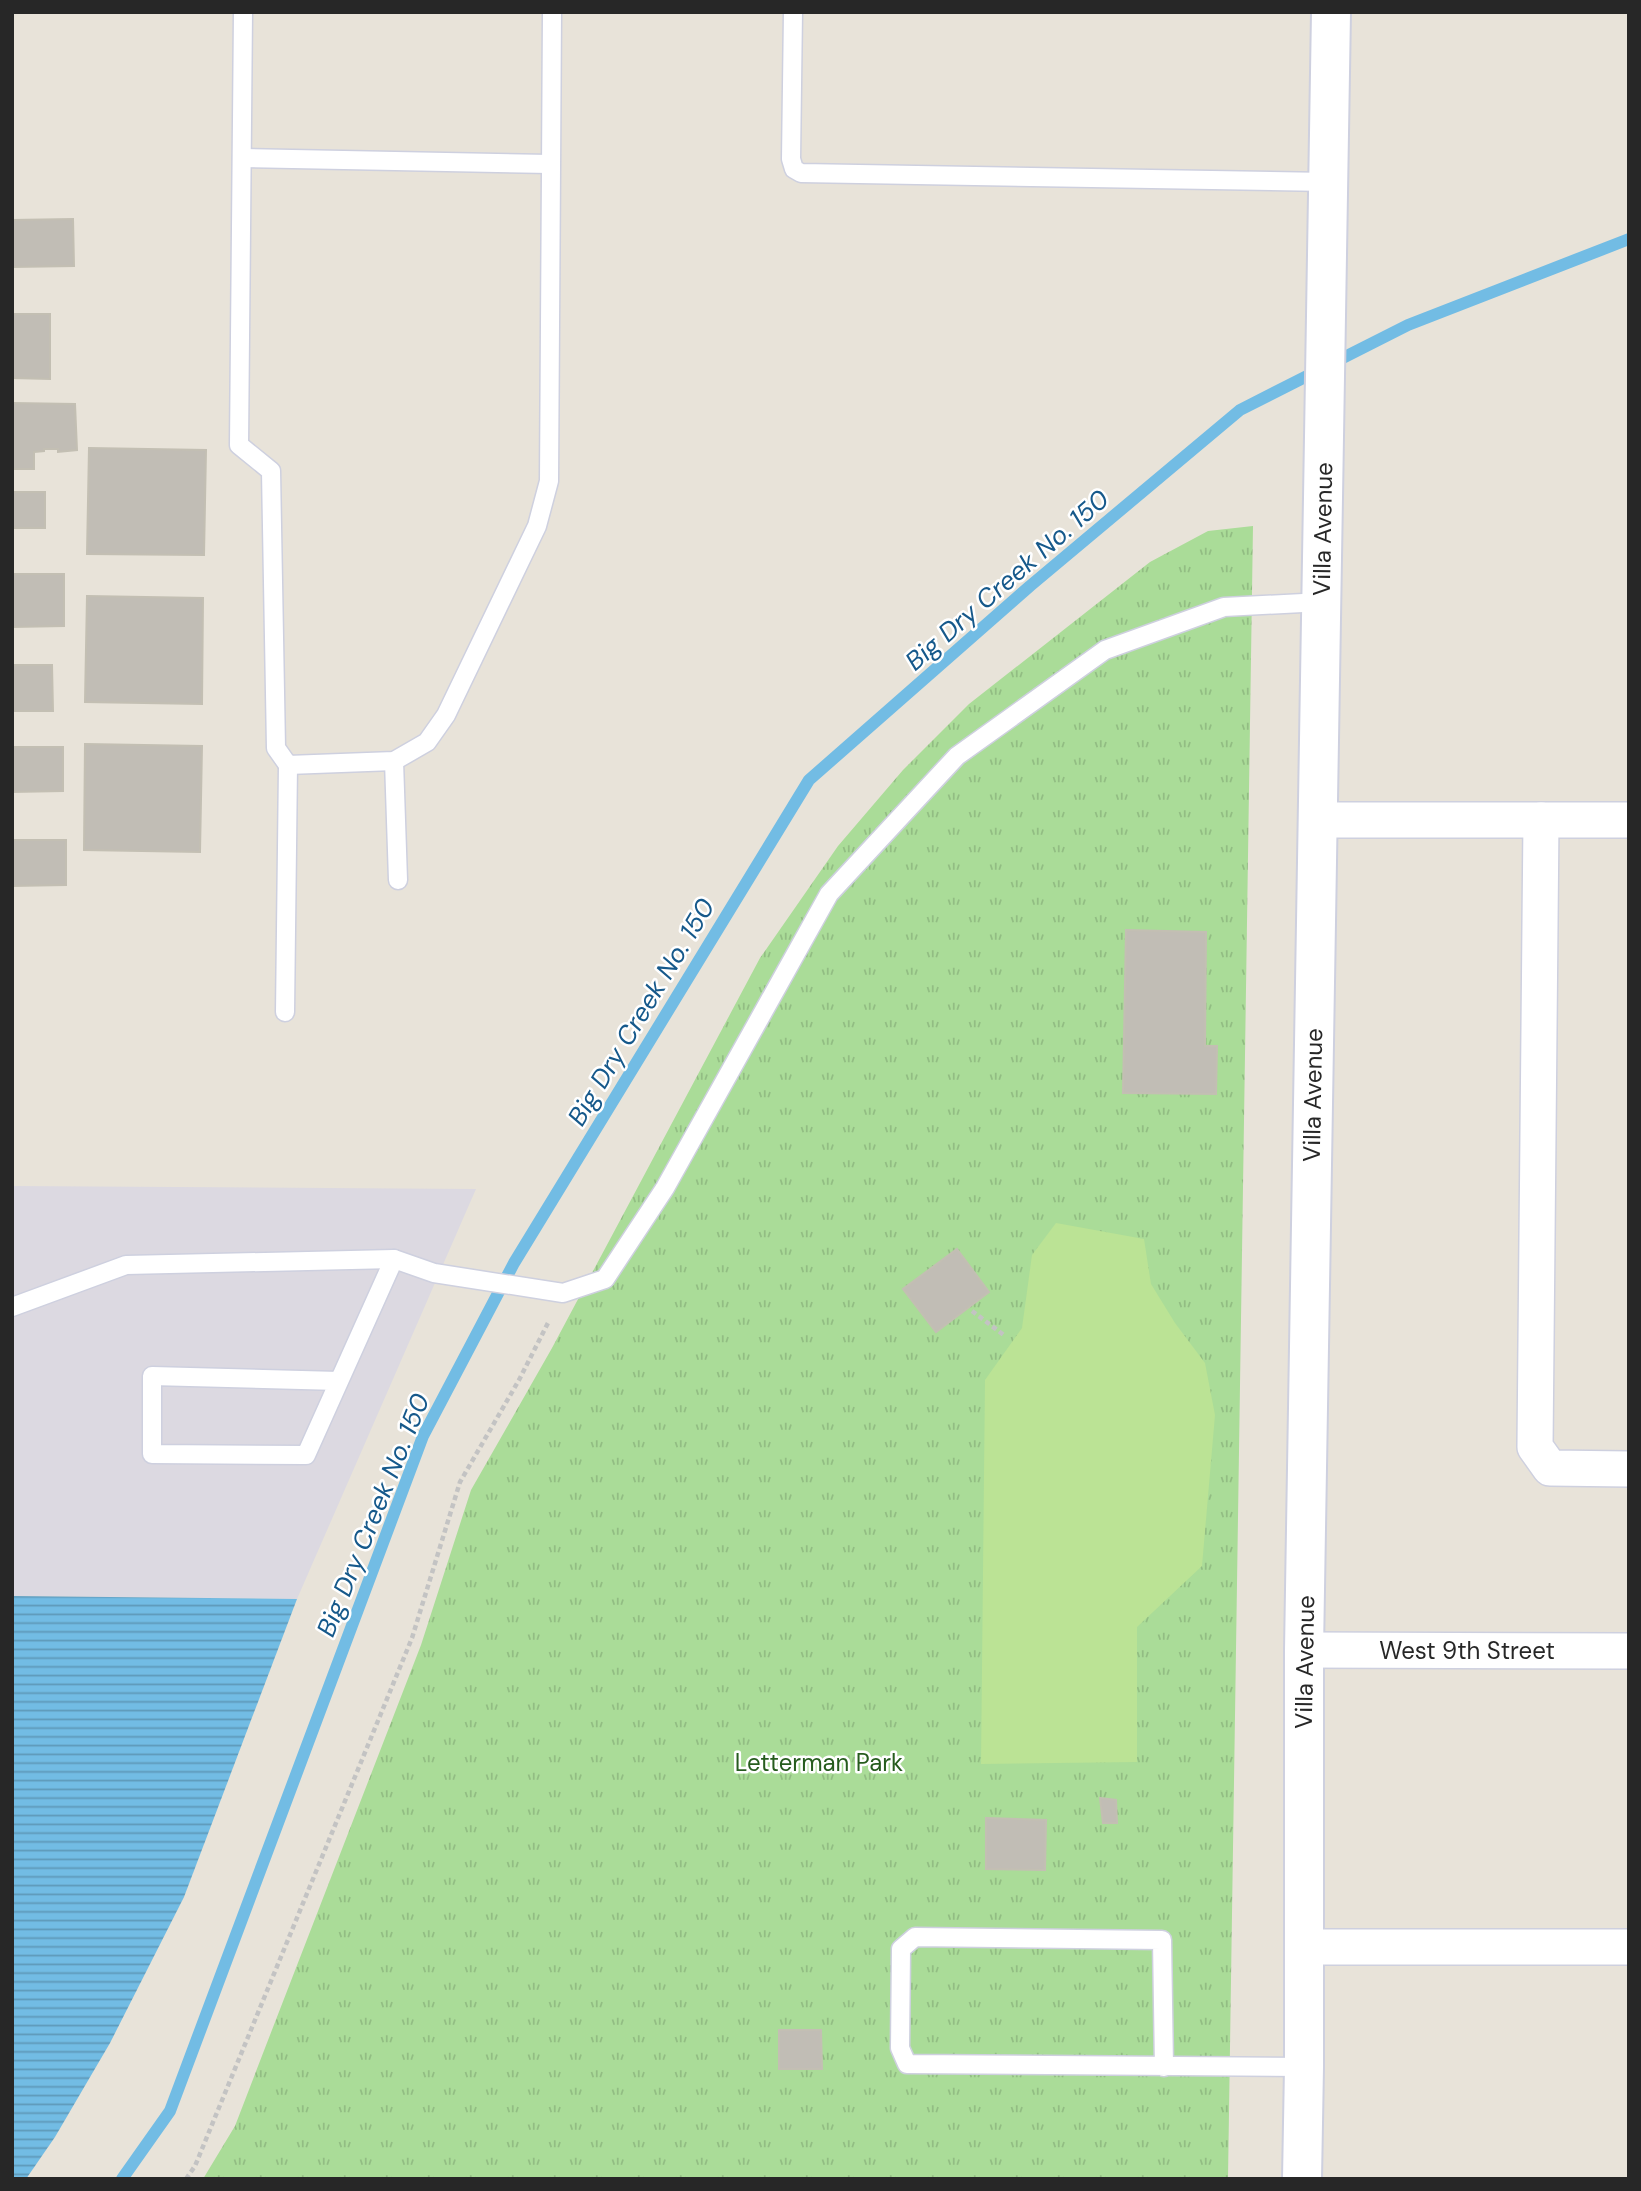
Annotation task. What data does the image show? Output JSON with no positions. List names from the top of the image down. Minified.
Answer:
{"streets":{"main road":["Villa Avenue"],"street":["West 9th Street"]},"crossings":[["Villa Avenue","West 9th Street"]],"water":["Big Dry Creek No. 150"],"parks":["Letterman Park"]}
